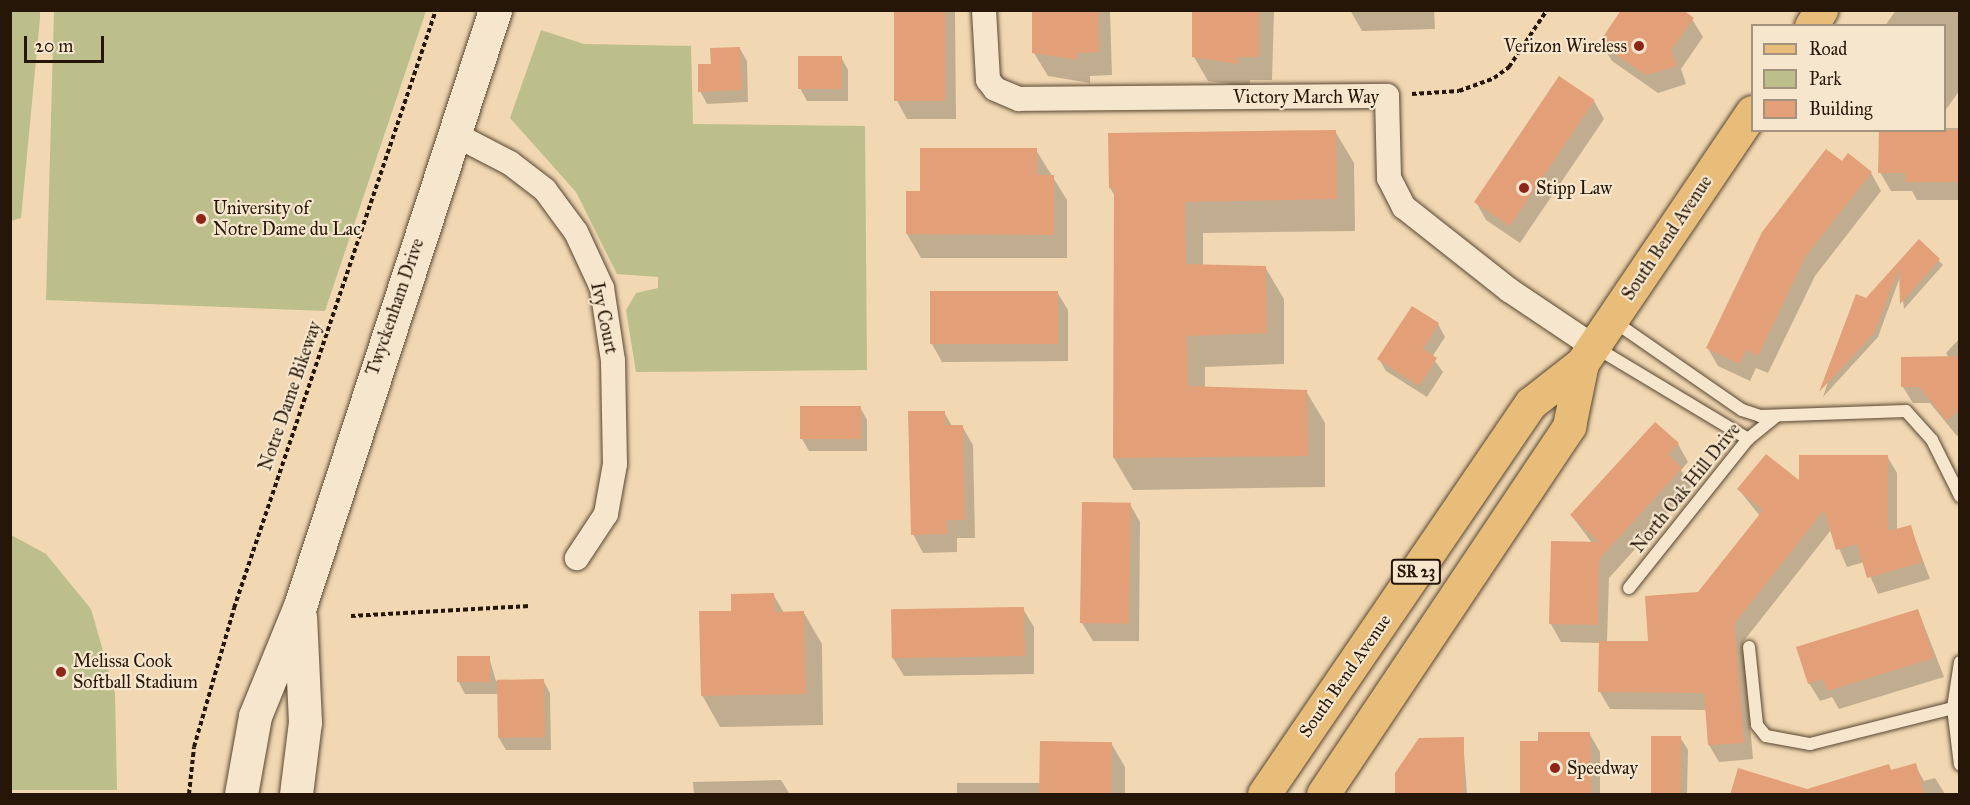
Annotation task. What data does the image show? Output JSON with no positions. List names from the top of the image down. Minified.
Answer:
{"streets":{"main road":["South Bend Avenue","SR 23"],"street":["Victory March Way","Twyckenham Drive","Ivy Court"],"lane":["North Oak Hill Drive"],"path":["Notre Dame Bikeway"]},"crossings":[["Victory March Way","South Bend Avenue"],["Twyckenham Drive","Ivy Court"]],"places":["Verizon Wireless","Stipp Law","University of Notre Dame du Lac","Melissa Cook Softball Stadium","Speedway"],"legend":["Road","Park","Building"],"scale_bar":"20 m"}
